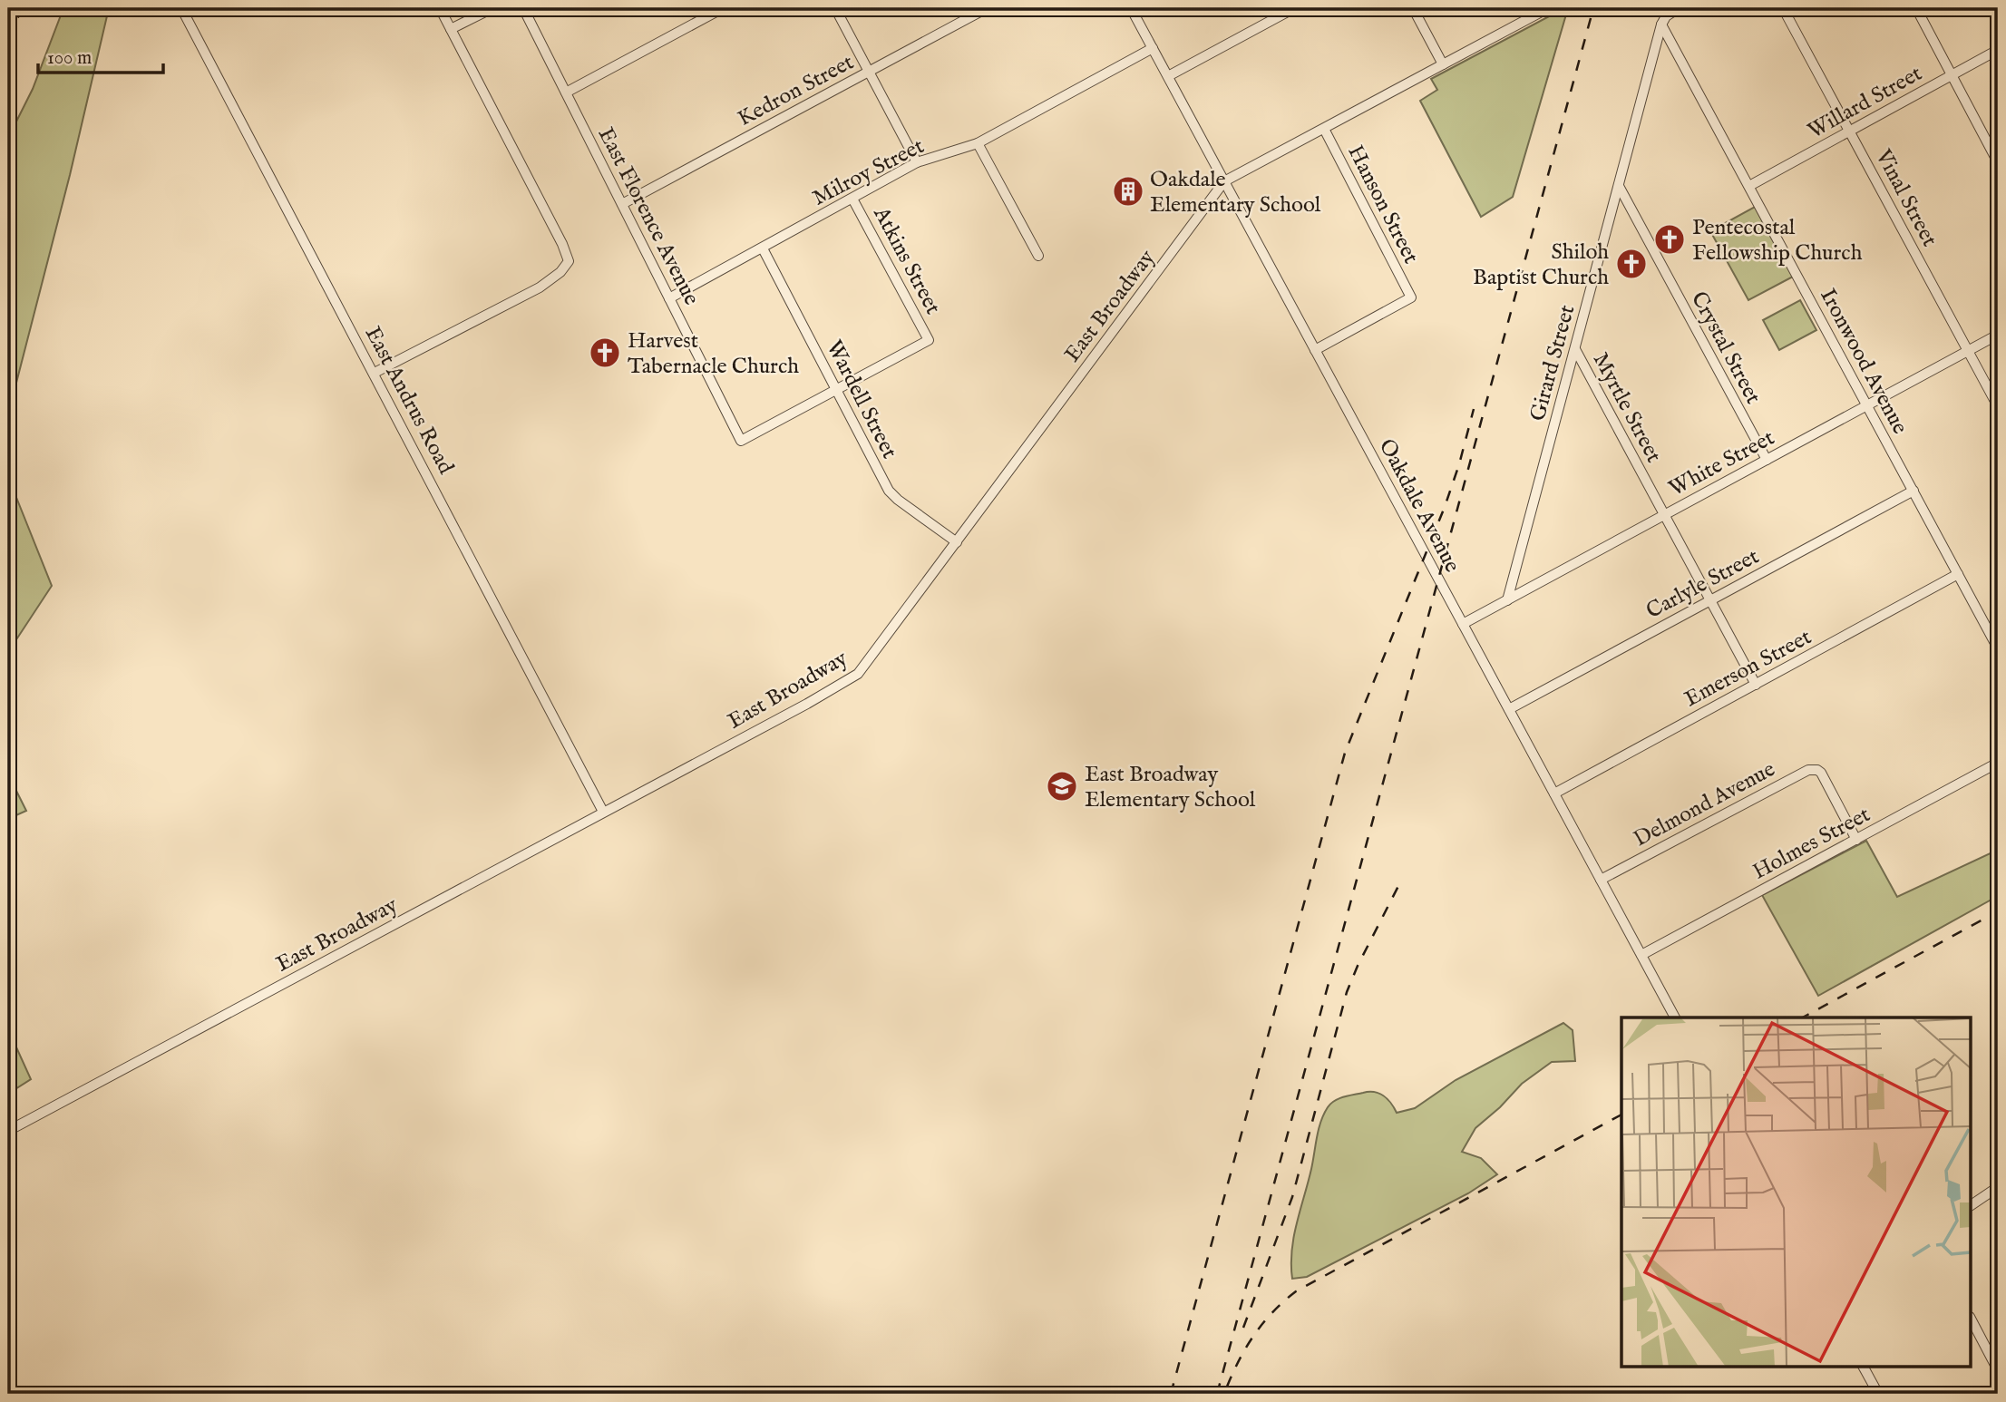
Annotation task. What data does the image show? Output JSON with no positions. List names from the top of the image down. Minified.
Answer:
{"streets":{"street":["Kedron Street","Willard Street","Milroy Street","Vinal Street","Hanson Street","East Florence Avenue","Atkins Street","East Broadway","Crystal Street","Ironwood Avenue","Girard Street","Wardell Street","East Andrus Road","Myrtle Street","White Street","Oakdale Avenue","Carlyle Street","Emerson Street","Delmond Avenue","Holmes Street"]},"crossings":[["Kedron Street","East Florence Avenue"],["Willard Street","Vinal Street"],["Willard Street","Ironwood Avenue"],["Milroy Street","East Florence Avenue"],["Milroy Street","Atkins Street"],["Milroy Street","Wardell Street"],["Milroy Street","Oakdale Avenue"],["Vinal Street","White Street"],["Hanson Street","East Broadway"],["Hanson Street","Oakdale Avenue"],["East Florence Avenue","Atkins Street"],["East Florence Avenue","Wardell Street"],["Atkins Street","Wardell Street"],["East Broadway","Wardell Street"],["East Broadway","East Andrus Road"],["East Broadway","Oakdale Avenue"],["Crystal Street","Girard Street"],["Crystal Street","White Street"],["Ironwood Avenue","Girard Street"],["Ironwood Avenue","White Street"],["Ironwood Avenue","Carlyle Street"],["Ironwood Avenue","Emerson Street"],["Girard Street","Myrtle Street"],["Girard Street","White Street"],["Myrtle Street","White Street"],["Myrtle Street","Carlyle Street"],["Myrtle Street","Emerson Street"],["White Street","Oakdale Avenue"],["Oakdale Avenue","Carlyle Street"],["Oakdale Avenue","Emerson Street"],["Oakdale Avenue","Delmond Avenue"],["Oakdale Avenue","Holmes Street"],["Delmond Avenue","Holmes Street"]],"places":{"building":["Oakdale Elementary School"],"church":["Pentecostal Fellowship Church","Shiloh Baptist Church","Harvest Tabernacle Church"],"school or university":["East Broadway Elementary School"]},"scale_bar":"100 m"}
